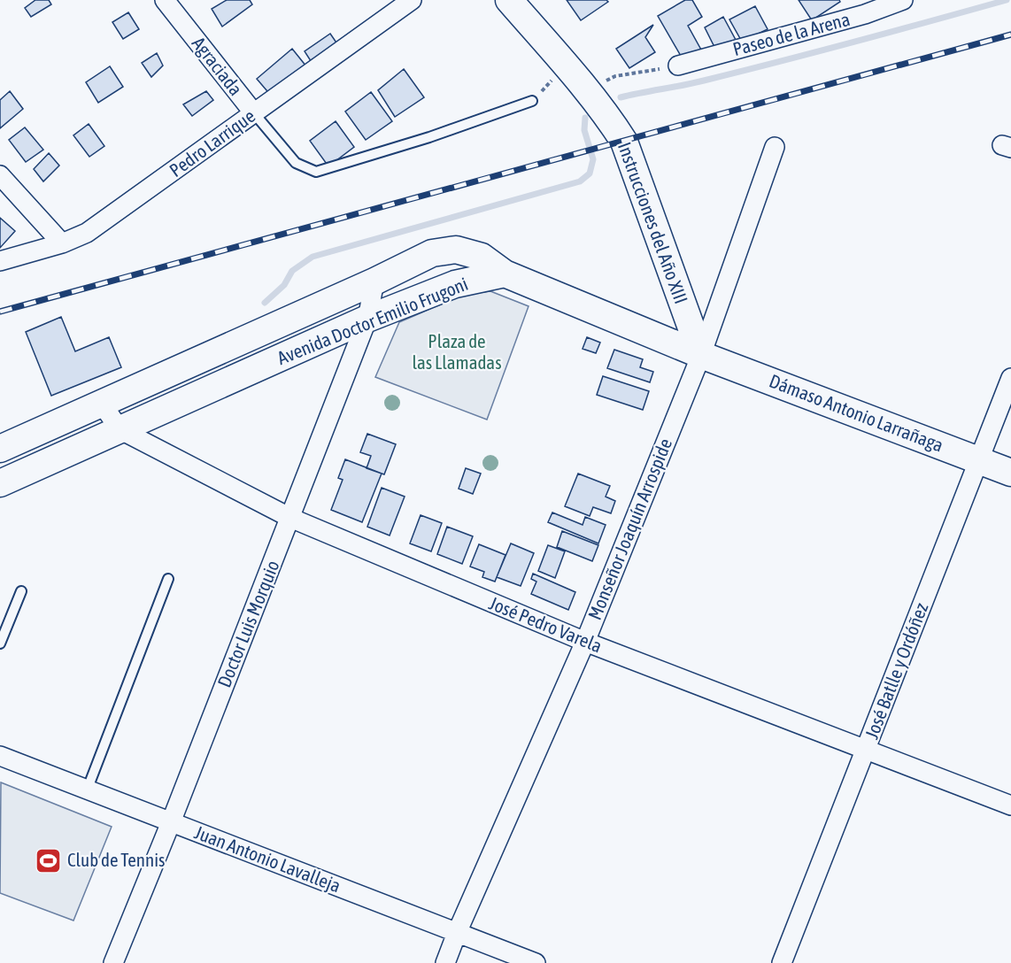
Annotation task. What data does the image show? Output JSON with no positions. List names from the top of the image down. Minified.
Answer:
{"streets":{"street":["Paseo de la Arena","Agraciada","Pedro Larrique","Instrucciones del Año XIII","Avenida Doctor Emilio Frugoni","Dámaso Antonio Larrañaga","Monseñor Joaquín Arrospide","Doctor Luis Morquio","José Pedro Varela","José Batlle y Ordóñez","Juan Antonio Lavalleja"]},"crossings":[["Agraciada","Pedro Larrique"],["Instrucciones del Año XIII","Dámaso Antonio Larrañaga"],["Instrucciones del Año XIII","Monseñor Joaquín Arrospide"],["Avenida Doctor Emilio Frugoni","Dámaso Antonio Larrañaga"],["Avenida Doctor Emilio Frugoni","Doctor Luis Morquio"],["Avenida Doctor Emilio Frugoni","José Pedro Varela"],["Dámaso Antonio Larrañaga","Monseñor Joaquín Arrospide"],["Dámaso Antonio Larrañaga","José Batlle y Ordóñez"],["Monseñor Joaquín Arrospide","José Pedro Varela"],["Monseñor Joaquín Arrospide","Juan Antonio Lavalleja"],["Doctor Luis Morquio","José Pedro Varela"],["Doctor Luis Morquio","Juan Antonio Lavalleja"],["José Pedro Varela","José Batlle y Ordóñez"]],"parks":["Plaza de las Llamadas"],"places":{"sports":["Club de Tennis"]}}
